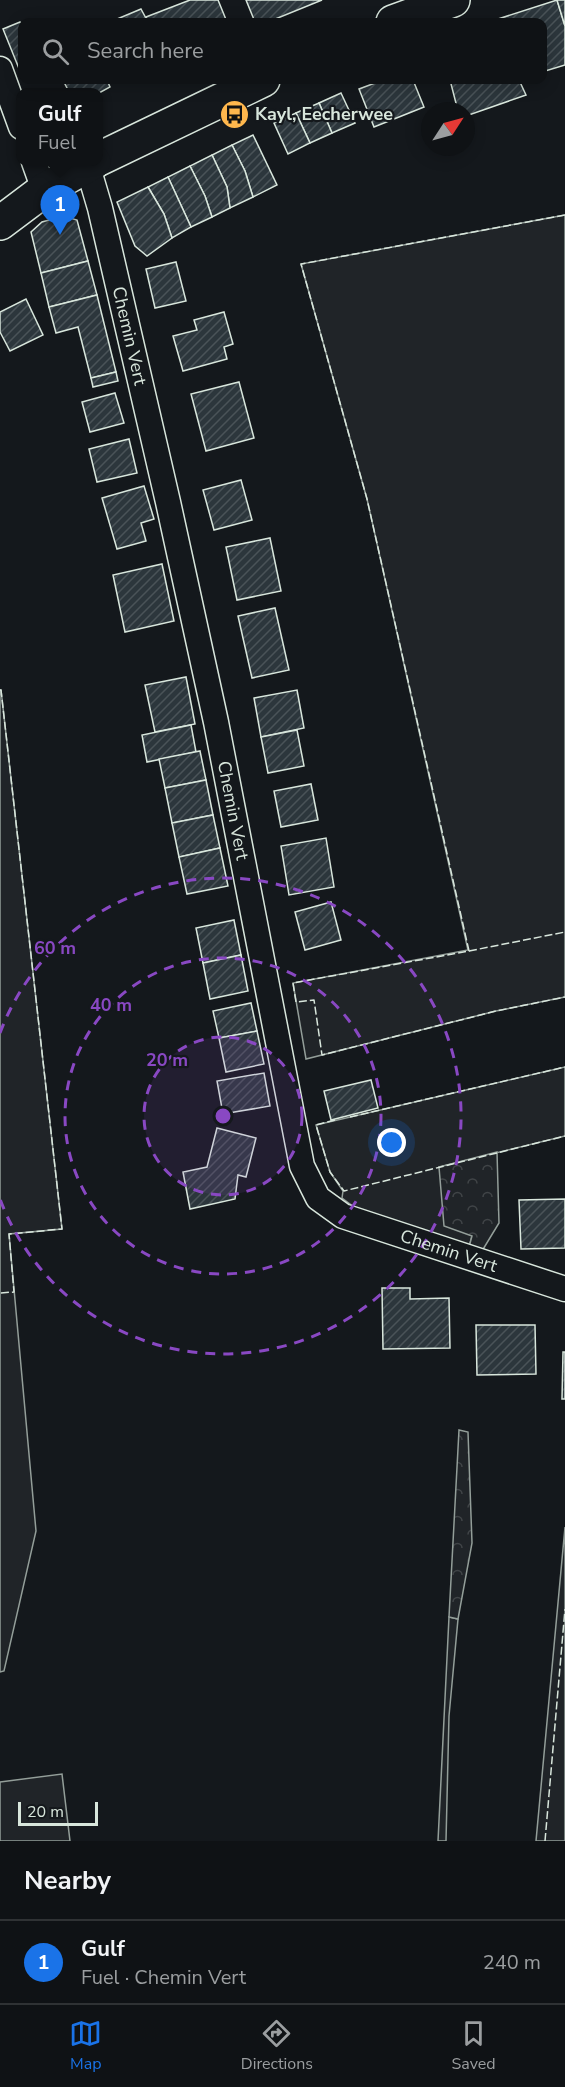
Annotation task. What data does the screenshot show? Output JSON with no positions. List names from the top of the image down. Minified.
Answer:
{"streets":{"street":["Chemin Vert"]},"places":{"bus stop":["Kayl, Eecherwee"]},"scale_bar":"20 m","north":"top right","page":{"search":"Search here","popup":["Gulf","Fuel"],"pins":"1","scale":"20 m","heading":"Nearby","list":[{"mark":"1","name":"Gulf","note":"Fuel · Chemin Vert","value":"240 m"}],"nav":["Map","Directions","Saved"]},"rings":["60 m","40 m","20 m"]}
